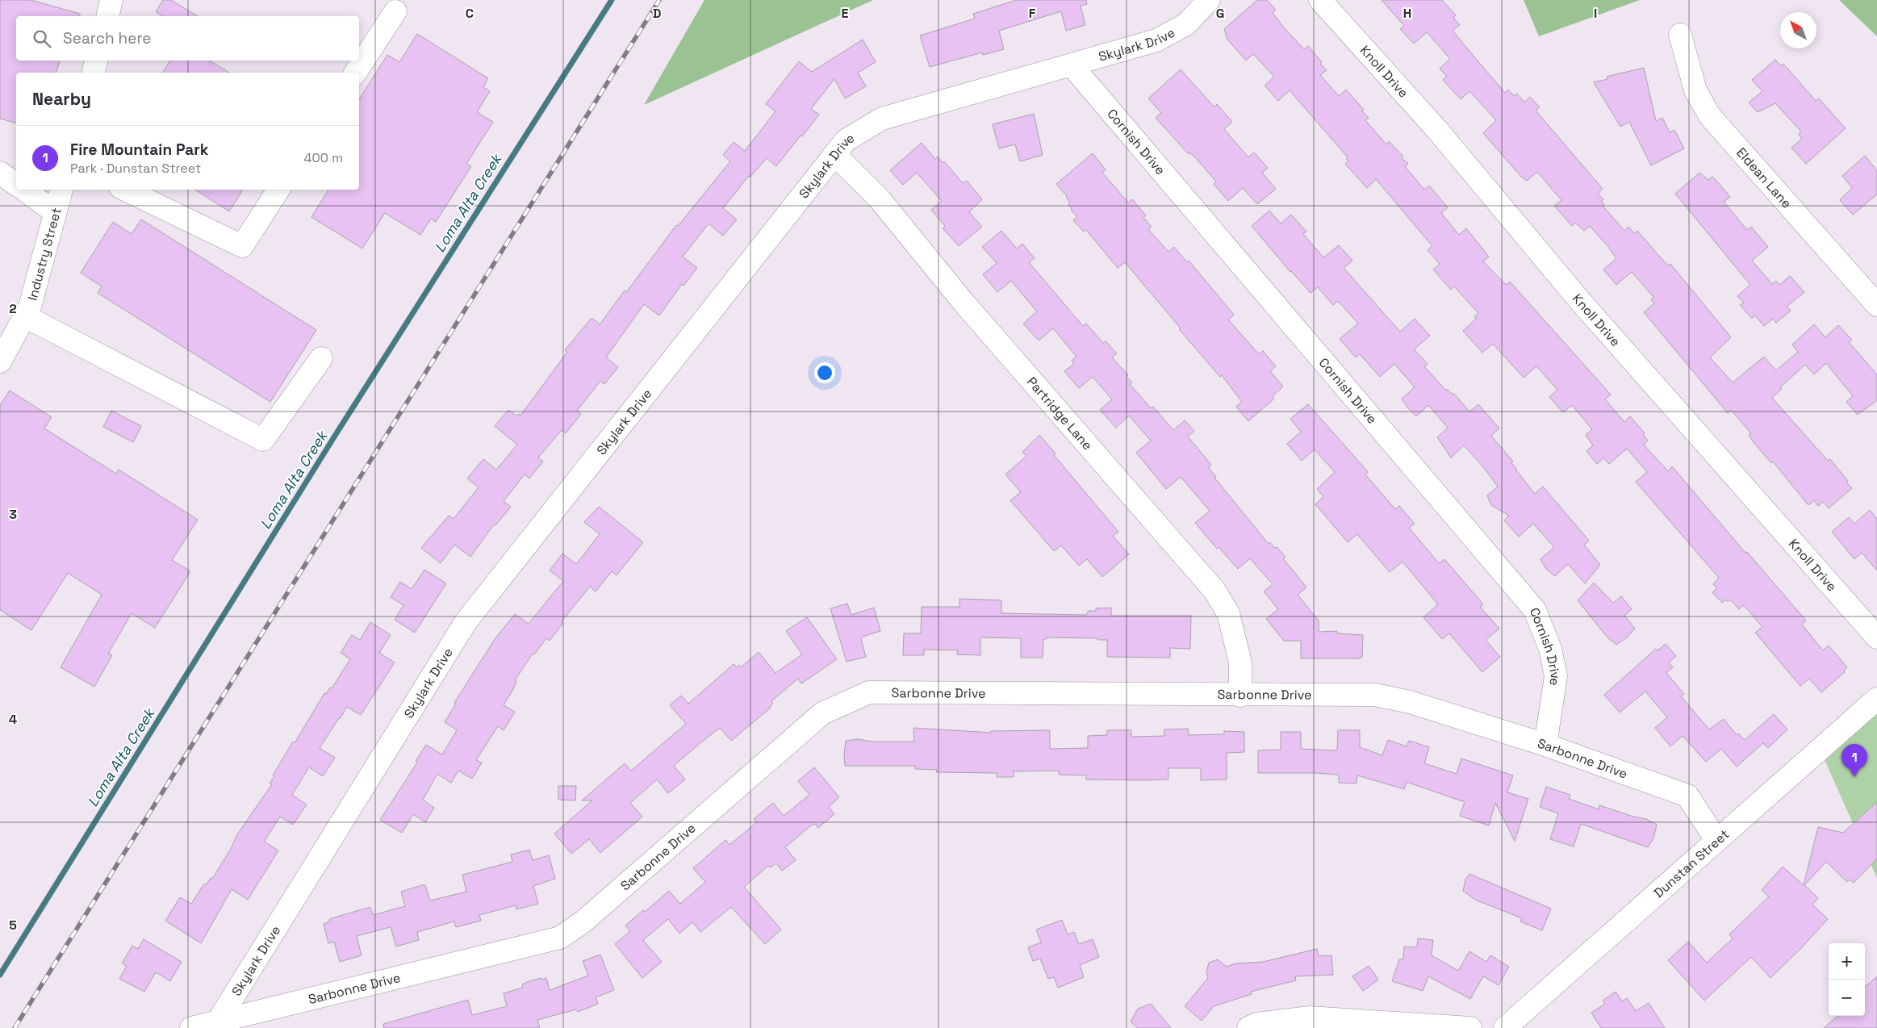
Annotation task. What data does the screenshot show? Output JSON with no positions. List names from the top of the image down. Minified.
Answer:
{"streets":{"street":["Skylark Drive","Knoll Drive","Cornish Drive","Eldean Lane","Industry Street","Partridge Lane","Sarbonne Drive","Dunstan Street"]},"crossings":[["Skylark Drive","Cornish Drive"],["Skylark Drive","Partridge Lane"],["Skylark Drive","Sarbonne Drive"],["Cornish Drive","Sarbonne Drive"],["Partridge Lane","Sarbonne Drive"],["Sarbonne Drive","Dunstan Street"]],"water":["Loma Alta Creek"],"north":"top left","page":{"search":"Search here","heading":"Nearby","list":[{"mark":"1","name":"Fire Mountain Park","note":"Park · Dunstan Street","value":"400 m"}],"pins":"1","map_buttons":["+","−"]},"grid":{"columns":["C","D","E","F","G","H","I"],"rows":["2","3","4","5"]}}
